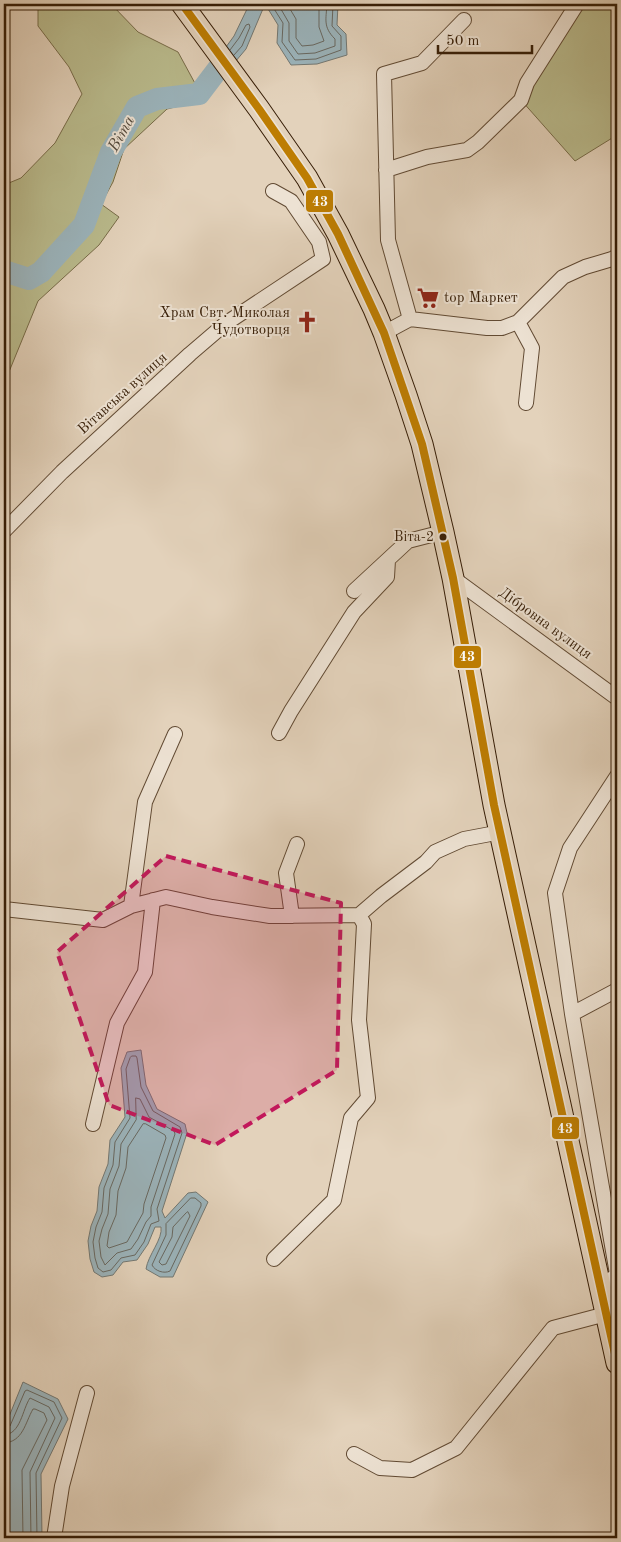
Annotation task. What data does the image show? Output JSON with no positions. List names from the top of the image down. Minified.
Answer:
{"streets":{"street":["Вітавська вулиця","Дібровна вулиця"]},"water":["Віта"],"places":{"supermarket":["top Маркет"],"church":["Храм Свт. Миколая Чудотворця"],"other":["Віта-2"]},"lines":["transit line 43"],"scale_bar":"50 m"}
